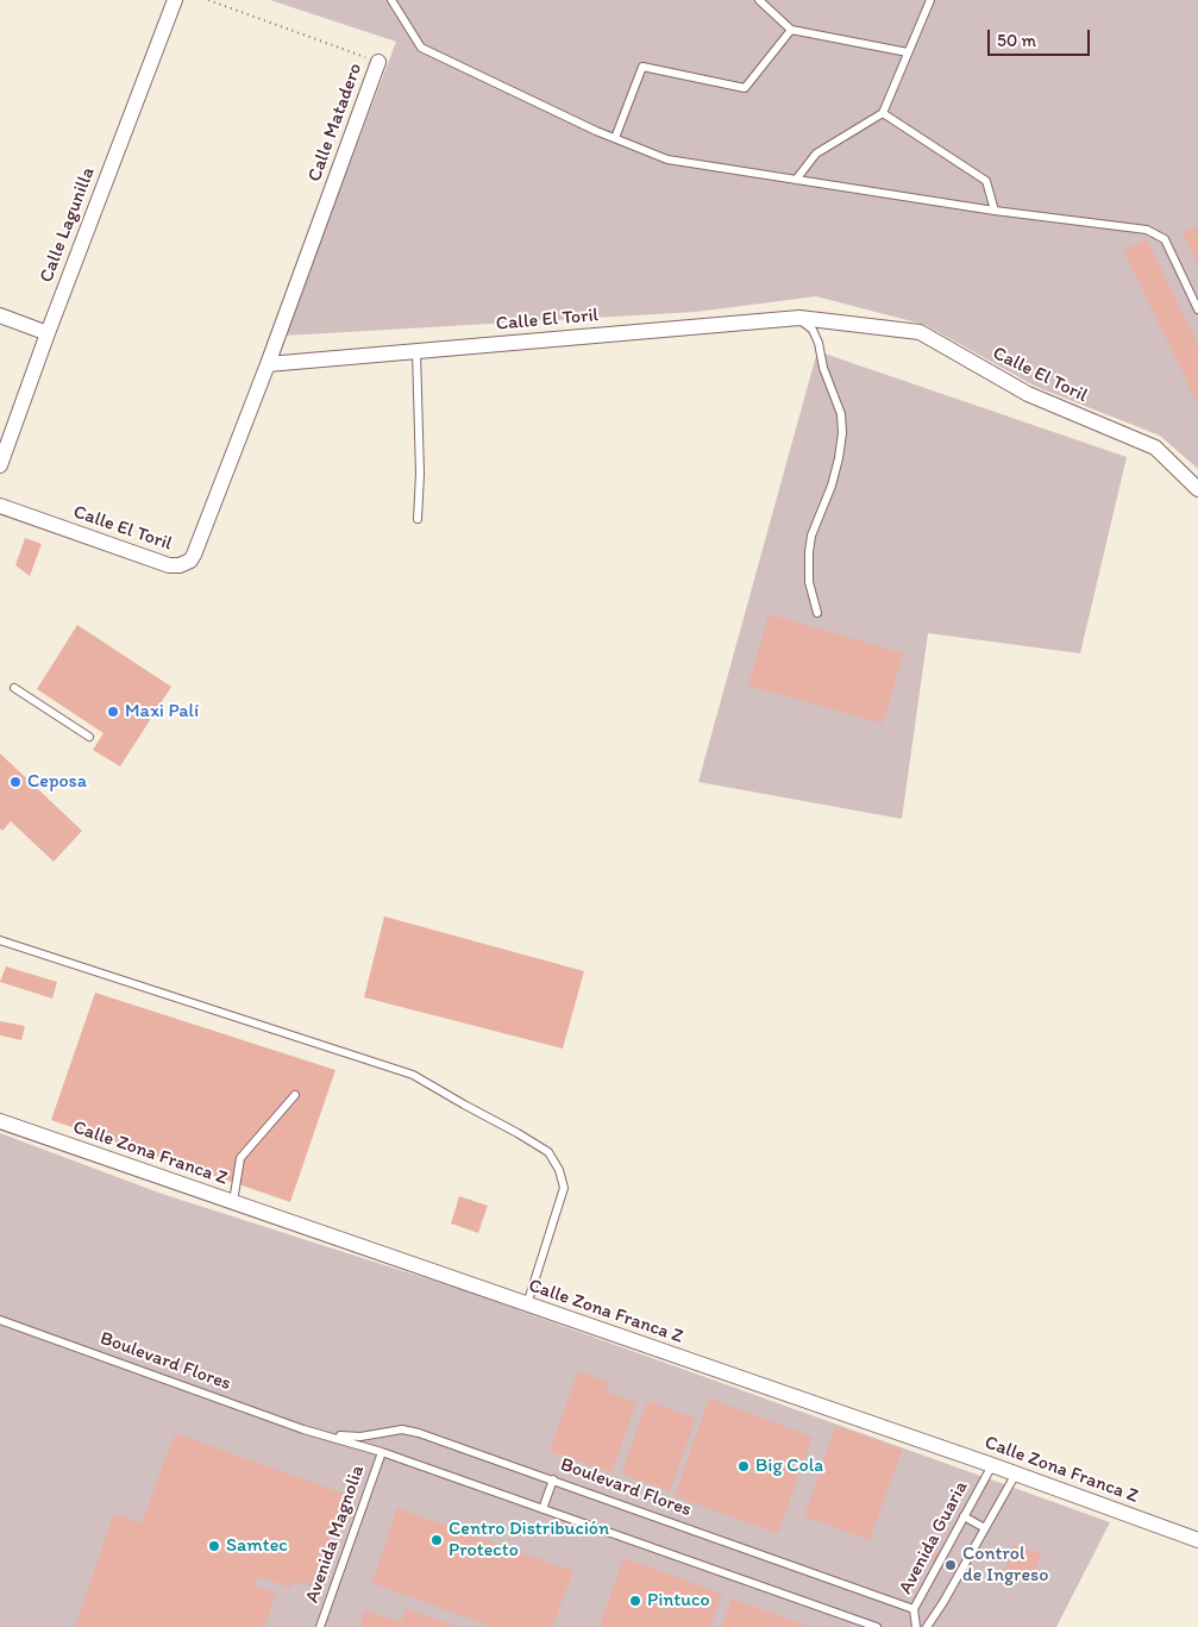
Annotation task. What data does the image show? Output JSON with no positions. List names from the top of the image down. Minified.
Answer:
{"streets":{"street":["Calle Matadero","Calle Lagunilla","Calle El Toril","Calle Zona Franca Z"],"lane":["Boulevard Flores","Avenida Magnolia","Avenida Guaria"]},"crossings":[["Calle Matadero","Calle El Toril"],["Calle Zona Franca Z","Avenida Guaria"],["Boulevard Flores","Avenida Magnolia"],["Boulevard Flores","Avenida Guaria"]],"places":["Maxi Palí","Ceposa","Big Cola","Centro Distribución Protecto","Samtec","Control de Ingreso","Pintuco"],"scale_bar":"50 m"}
